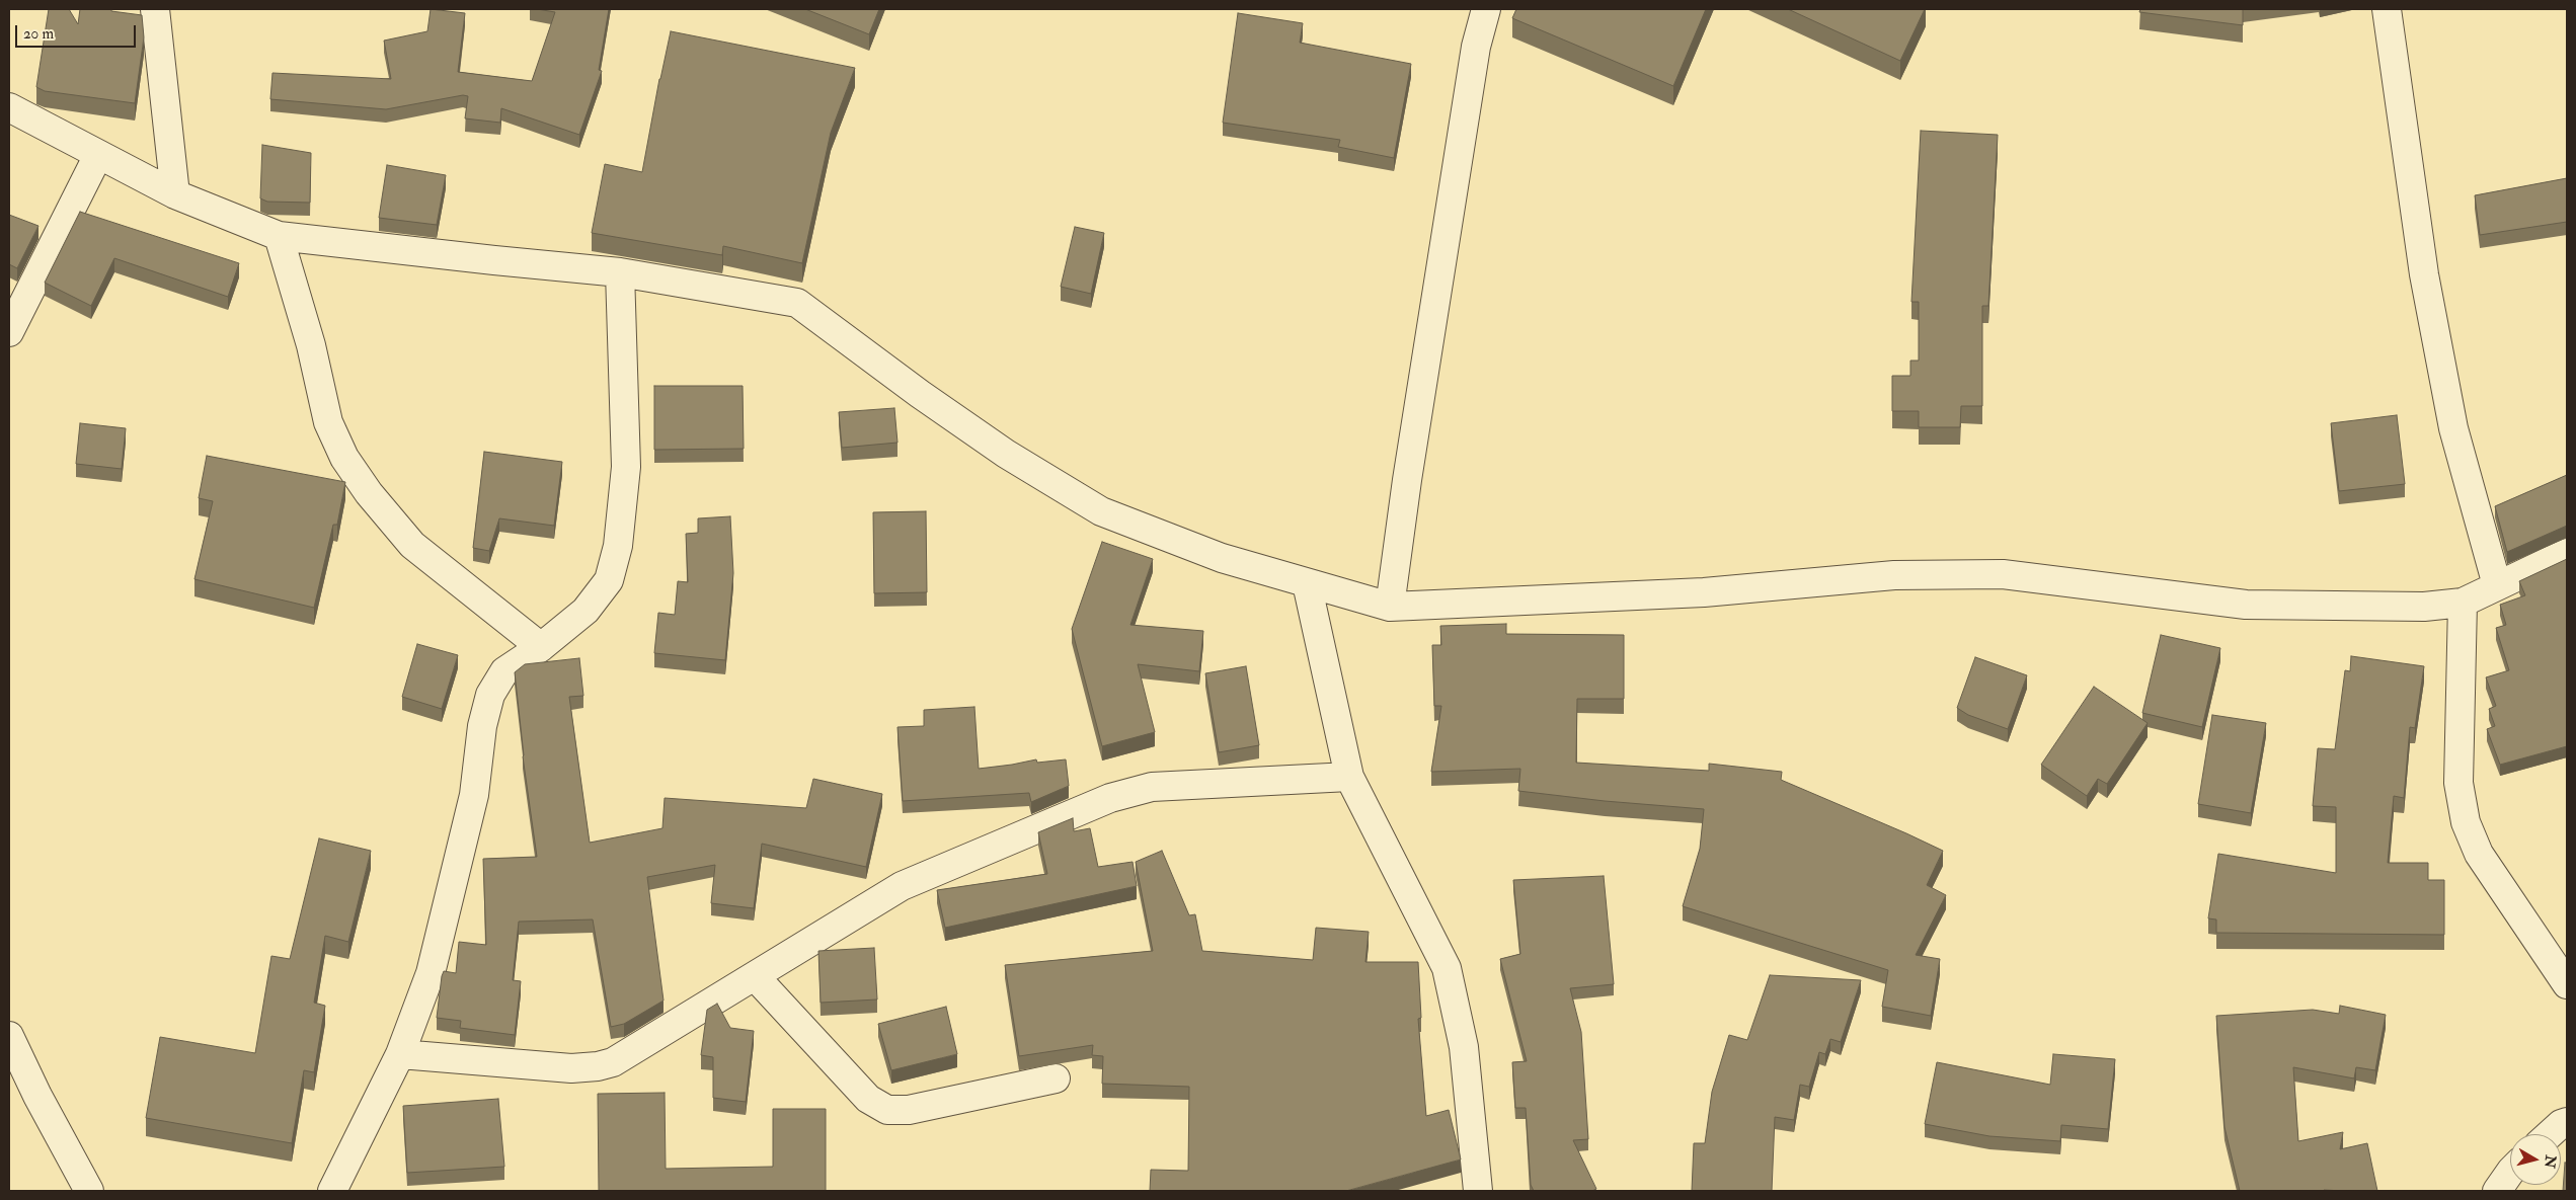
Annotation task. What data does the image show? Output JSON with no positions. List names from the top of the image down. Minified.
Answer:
{"scale_bar":"20 m","north":"right"}
